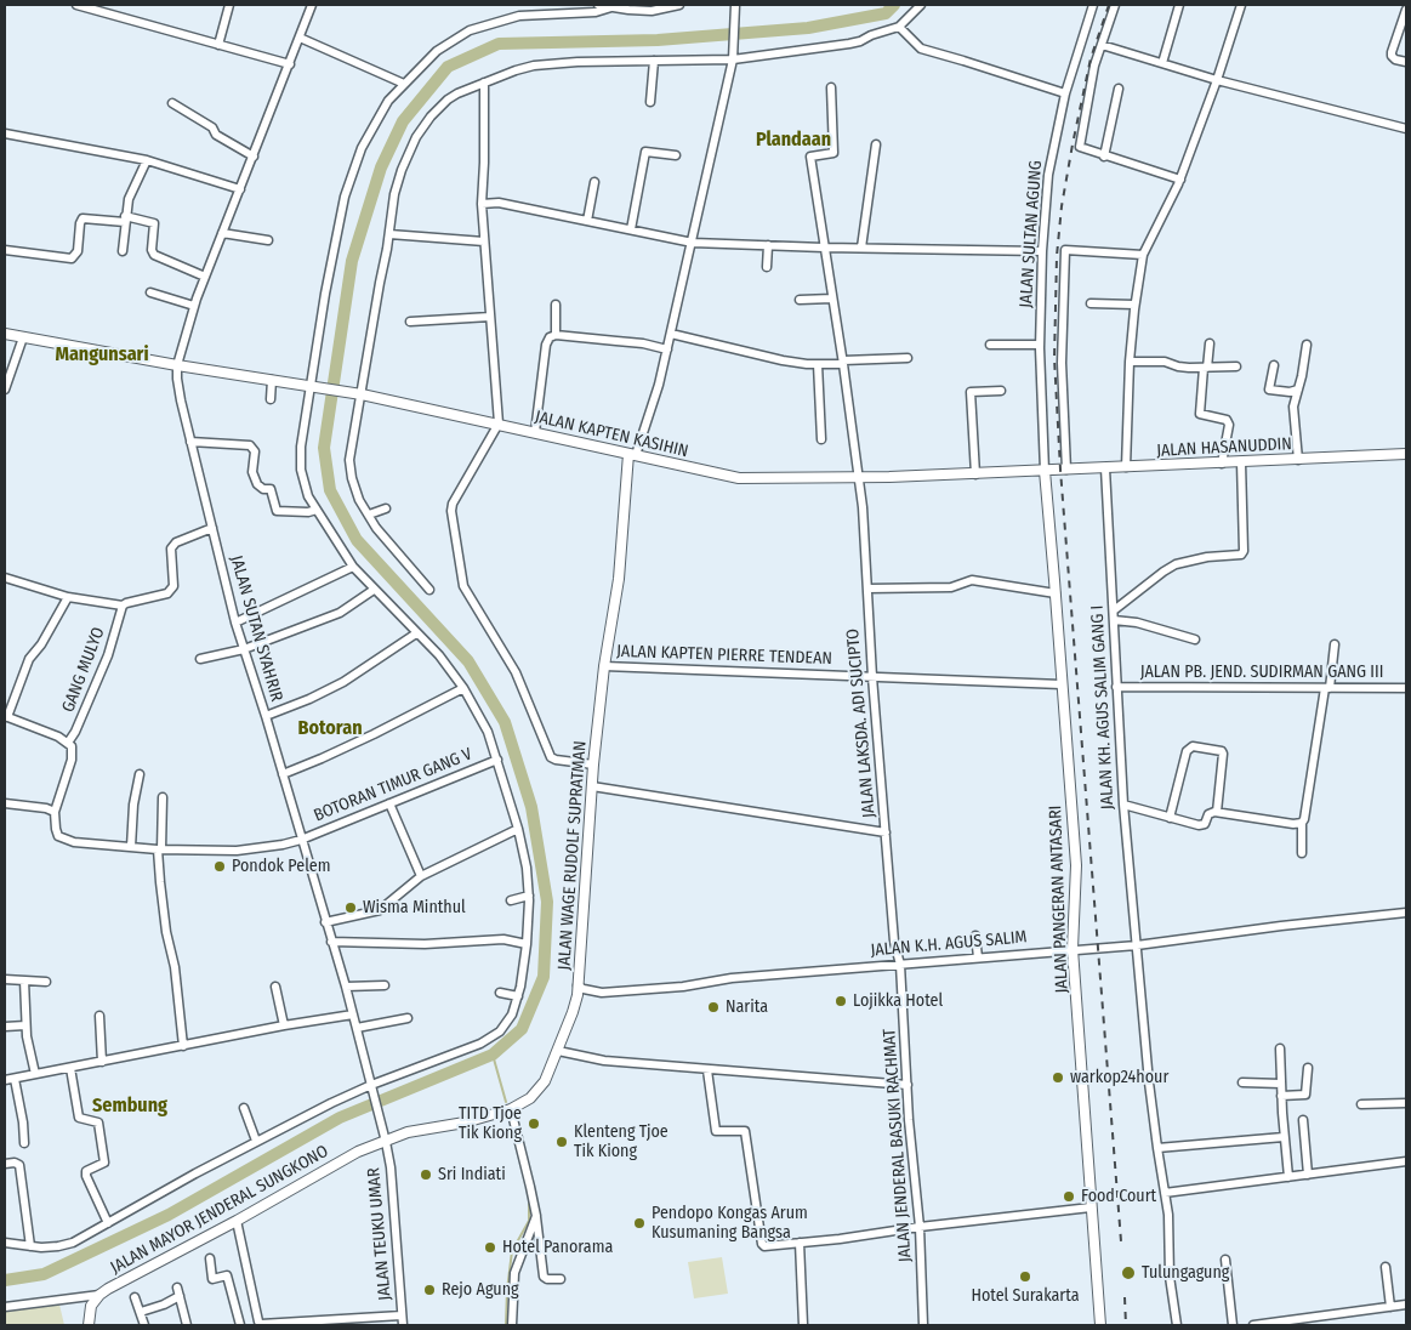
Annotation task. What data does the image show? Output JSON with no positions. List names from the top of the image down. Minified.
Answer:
{"streets":{"main road":["JALAN KAPTEN KASIHIN","JALAN HASANUDDIN","JALAN WAGE RUDOLF SUPRATMAN","JALAN PANGERAN ANTASARI","JALAN MAYOR JENDERAL SUNGKONO"],"street":["JALAN SULTAN AGUNG","JALAN SUTAN SYAHRIR","JALAN KAPTEN PIERRE TENDEAN","GANG MULYO","JALAN PB. JEND. SUDIRMAN GANG III","JALAN KH. AGUS SALIM GANG I","JALAN LAKSDA. ADI SUCIPTO","BOTORAN TIMUR GANG V","JALAN K.H. AGUS SALIM","JALAN JENDERAL BASUKI RACHMAT","JALAN TEUKU UMAR"]},"crossings":[["JALAN SULTAN AGUNG","JALAN KAPTEN KASIHIN"],["JALAN SULTAN AGUNG","JALAN HASANUDDIN"],["JALAN SULTAN AGUNG","JALAN PANGERAN ANTASARI"],["JALAN KAPTEN KASIHIN","JALAN HASANUDDIN"],["JALAN KAPTEN KASIHIN","JALAN SUTAN SYAHRIR"],["JALAN KAPTEN KASIHIN","JALAN LAKSDA. ADI SUCIPTO"],["JALAN KAPTEN KASIHIN","JALAN WAGE RUDOLF SUPRATMAN"],["JALAN KAPTEN KASIHIN","JALAN PANGERAN ANTASARI"],["JALAN HASANUDDIN","JALAN KH. AGUS SALIM GANG I"],["JALAN HASANUDDIN","JALAN PANGERAN ANTASARI"],["JALAN SUTAN SYAHRIR","BOTORAN TIMUR GANG V"],["JALAN SUTAN SYAHRIR","JALAN WAGE RUDOLF SUPRATMAN"],["JALAN SUTAN SYAHRIR","JALAN MAYOR JENDERAL SUNGKONO"],["JALAN SUTAN SYAHRIR","JALAN TEUKU UMAR"],["JALAN KAPTEN PIERRE TENDEAN","JALAN LAKSDA. ADI SUCIPTO"],["JALAN KAPTEN PIERRE TENDEAN","JALAN WAGE RUDOLF SUPRATMAN"],["JALAN KAPTEN PIERRE TENDEAN","JALAN PANGERAN ANTASARI"],["GANG MULYO","BOTORAN TIMUR GANG V"],["JALAN PB. JEND. SUDIRMAN GANG III","JALAN KH. AGUS SALIM GANG I"],["JALAN KH. AGUS SALIM GANG I","JALAN K.H. AGUS SALIM"],["JALAN LAKSDA. ADI SUCIPTO","JALAN K.H. AGUS SALIM"],["JALAN LAKSDA. ADI SUCIPTO","JALAN JENDERAL BASUKI RACHMAT"],["JALAN WAGE RUDOLF SUPRATMAN","JALAN K.H. AGUS SALIM"],["JALAN WAGE RUDOLF SUPRATMAN","JALAN MAYOR JENDERAL SUNGKONO"],["JALAN WAGE RUDOLF SUPRATMAN","JALAN TEUKU UMAR"],["JALAN PANGERAN ANTASARI","JALAN K.H. AGUS SALIM"],["JALAN K.H. AGUS SALIM","JALAN JENDERAL BASUKI RACHMAT"],["JALAN MAYOR JENDERAL SUNGKONO","JALAN TEUKU UMAR"]],"districts":["Plandaan","Mangunsari","Botoran","Sembung"],"places":["Pondok Pelem","Wisma Minthul","Lojikka Hotel","Narita","warkop24hour","TITD Tjoe Tik Kiong","Klenteng Tjoe Tik Kiong","Sri Indiati","Food Court","Pendopo Kongas Arum Kusumaning Bangsa","Hotel Panorama","Tulungagung","Hotel Surakarta","Rejo Agung"]}
